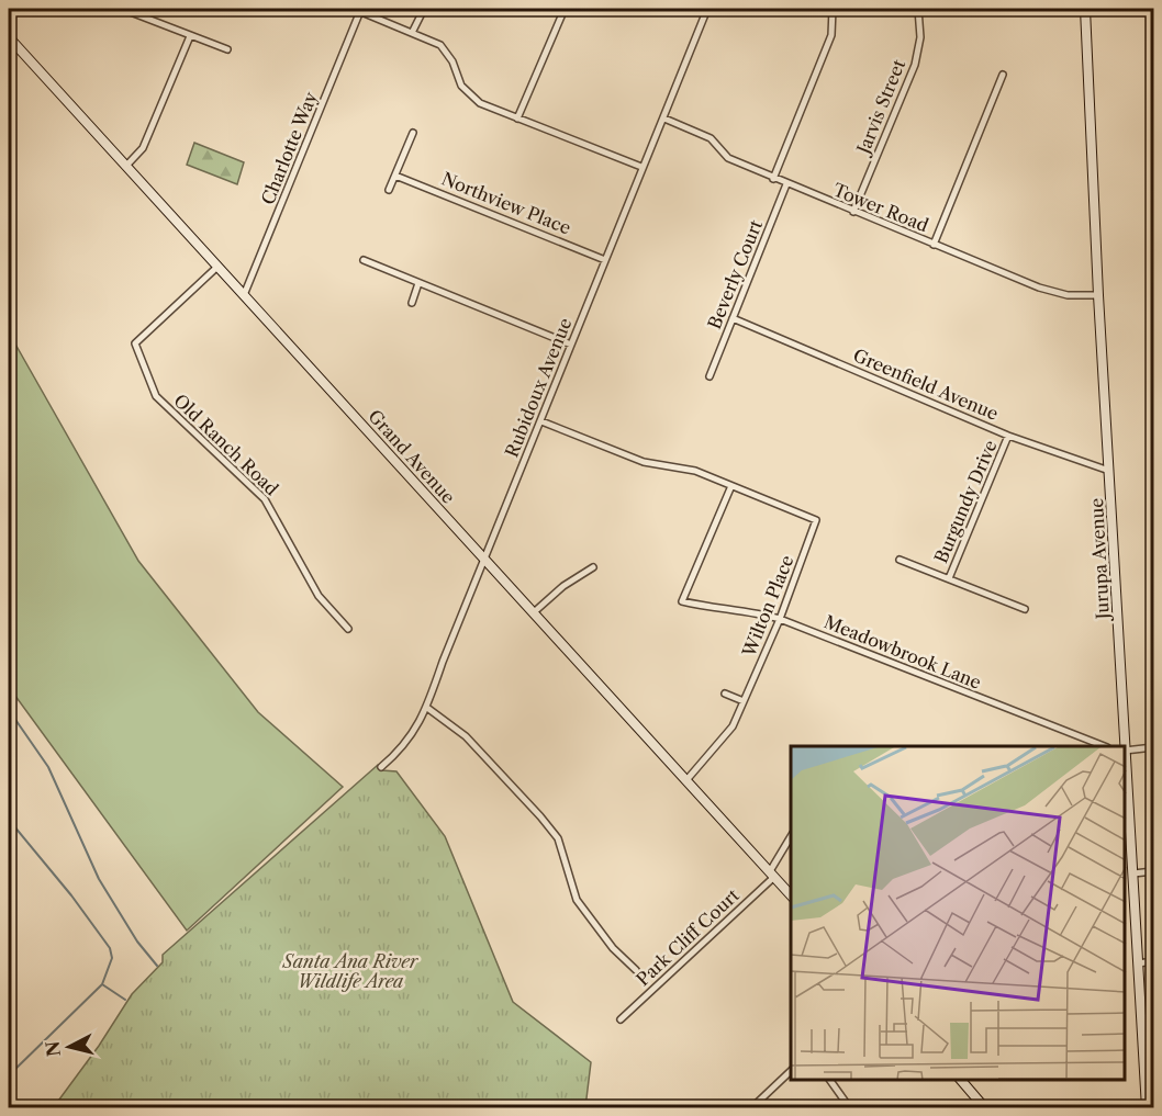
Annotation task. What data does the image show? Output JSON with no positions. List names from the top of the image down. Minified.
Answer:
{"streets":{"street":["Jarvis Street","Charlotte Way","Northview Place","Tower Road","Beverly Court","Greenfield Avenue","Rubidoux Avenue","Old Ranch Road","Grand Avenue","Burgundy Drive","Jurupa Avenue","Wilton Place","Meadowbrook Lane","Park Cliff Court"]},"crossings":[["Jarvis Street","Tower Road"],["Charlotte Way","Grand Avenue"],["Northview Place","Rubidoux Avenue"],["Tower Road","Beverly Court"],["Tower Road","Rubidoux Avenue"],["Tower Road","Jurupa Avenue"],["Beverly Court","Greenfield Avenue"],["Greenfield Avenue","Burgundy Drive"],["Greenfield Avenue","Jurupa Avenue"],["Rubidoux Avenue","Grand Avenue"],["Old Ranch Road","Grand Avenue"],["Grand Avenue","Wilton Place"],["Grand Avenue","Park Cliff Court"],["Wilton Place","Meadowbrook Lane"]],"parks":["Santa Ana River Wildlife Area"],"north":"left"}
